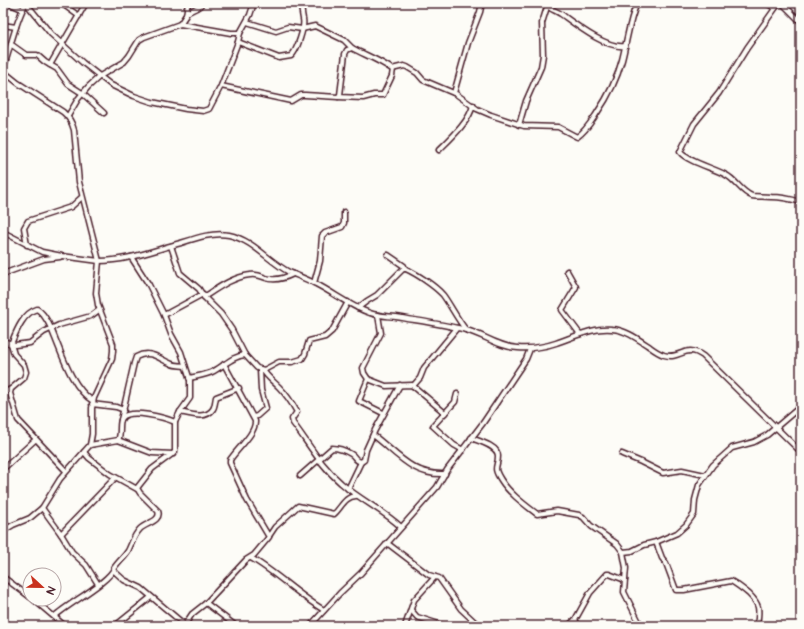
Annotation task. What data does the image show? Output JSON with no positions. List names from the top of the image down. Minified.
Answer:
{"north":"right"}
